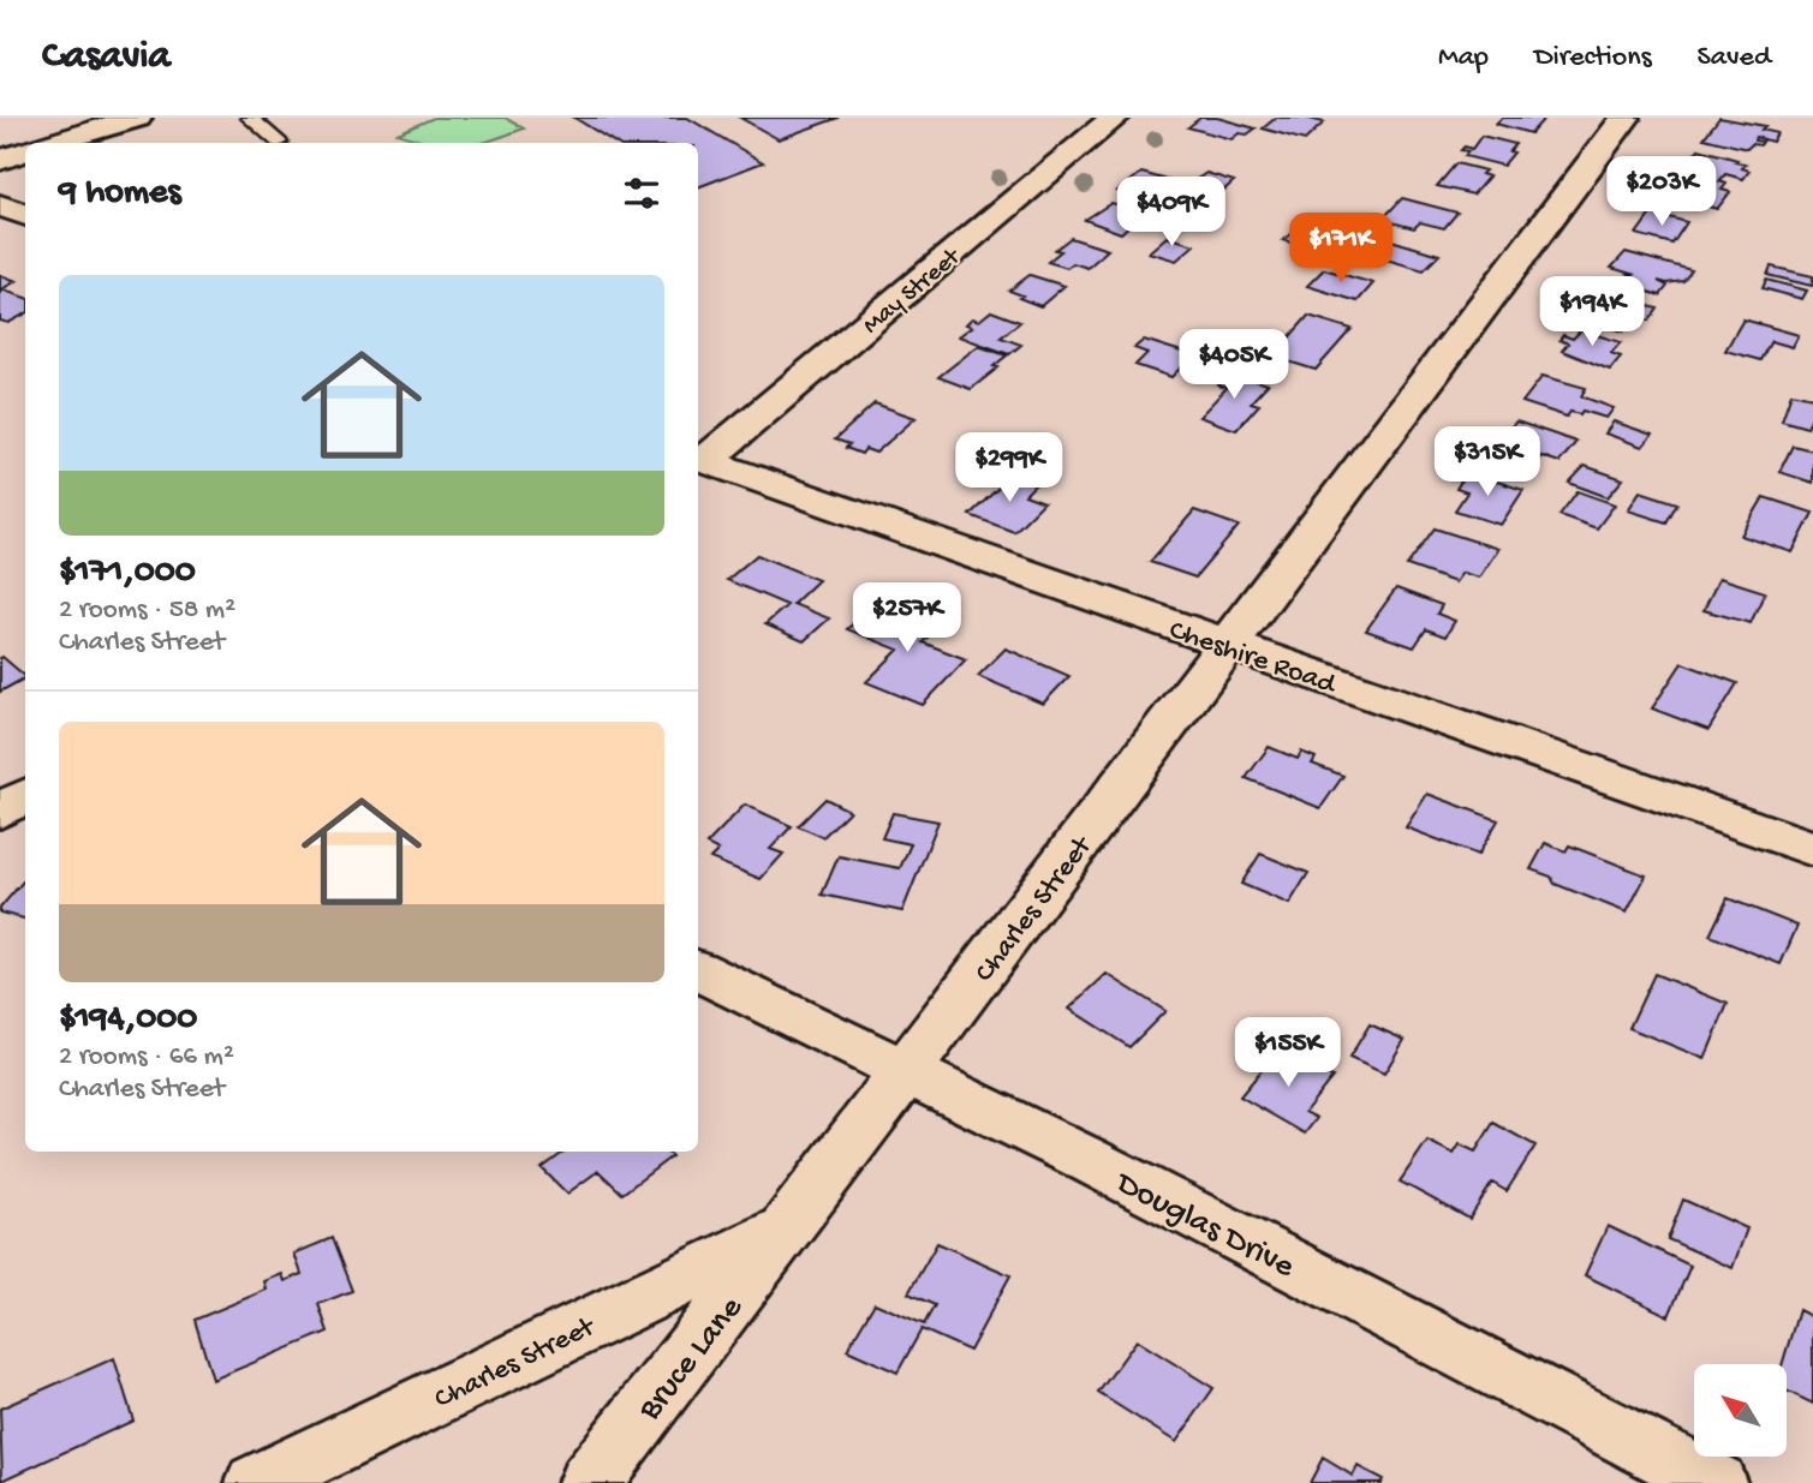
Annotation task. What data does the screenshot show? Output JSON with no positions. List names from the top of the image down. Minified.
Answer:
{"streets":{"street":["May Street","Cheshire Road","Charles Street","Douglas Drive","Bruce Lane"]},"crossings":[["May Street","Cheshire Road"],["Cheshire Road","Charles Street"],["Charles Street","Douglas Drive"],["Charles Street","Bruce Lane"]],"north":"top left","page":{"header":"Casavia","nav":["Map","Directions","Saved"],"heading":"9 homes","price":["$203K","$409K","$171K","$194K","$405K","$315K","$299K","$257K","$155K"],"list":[{"name":"$171,000","note":"2 rooms · 58 m² · Charles Street"},{"name":"$194,000","note":"2 rooms · 66 m² · Charles Street"}]}}
